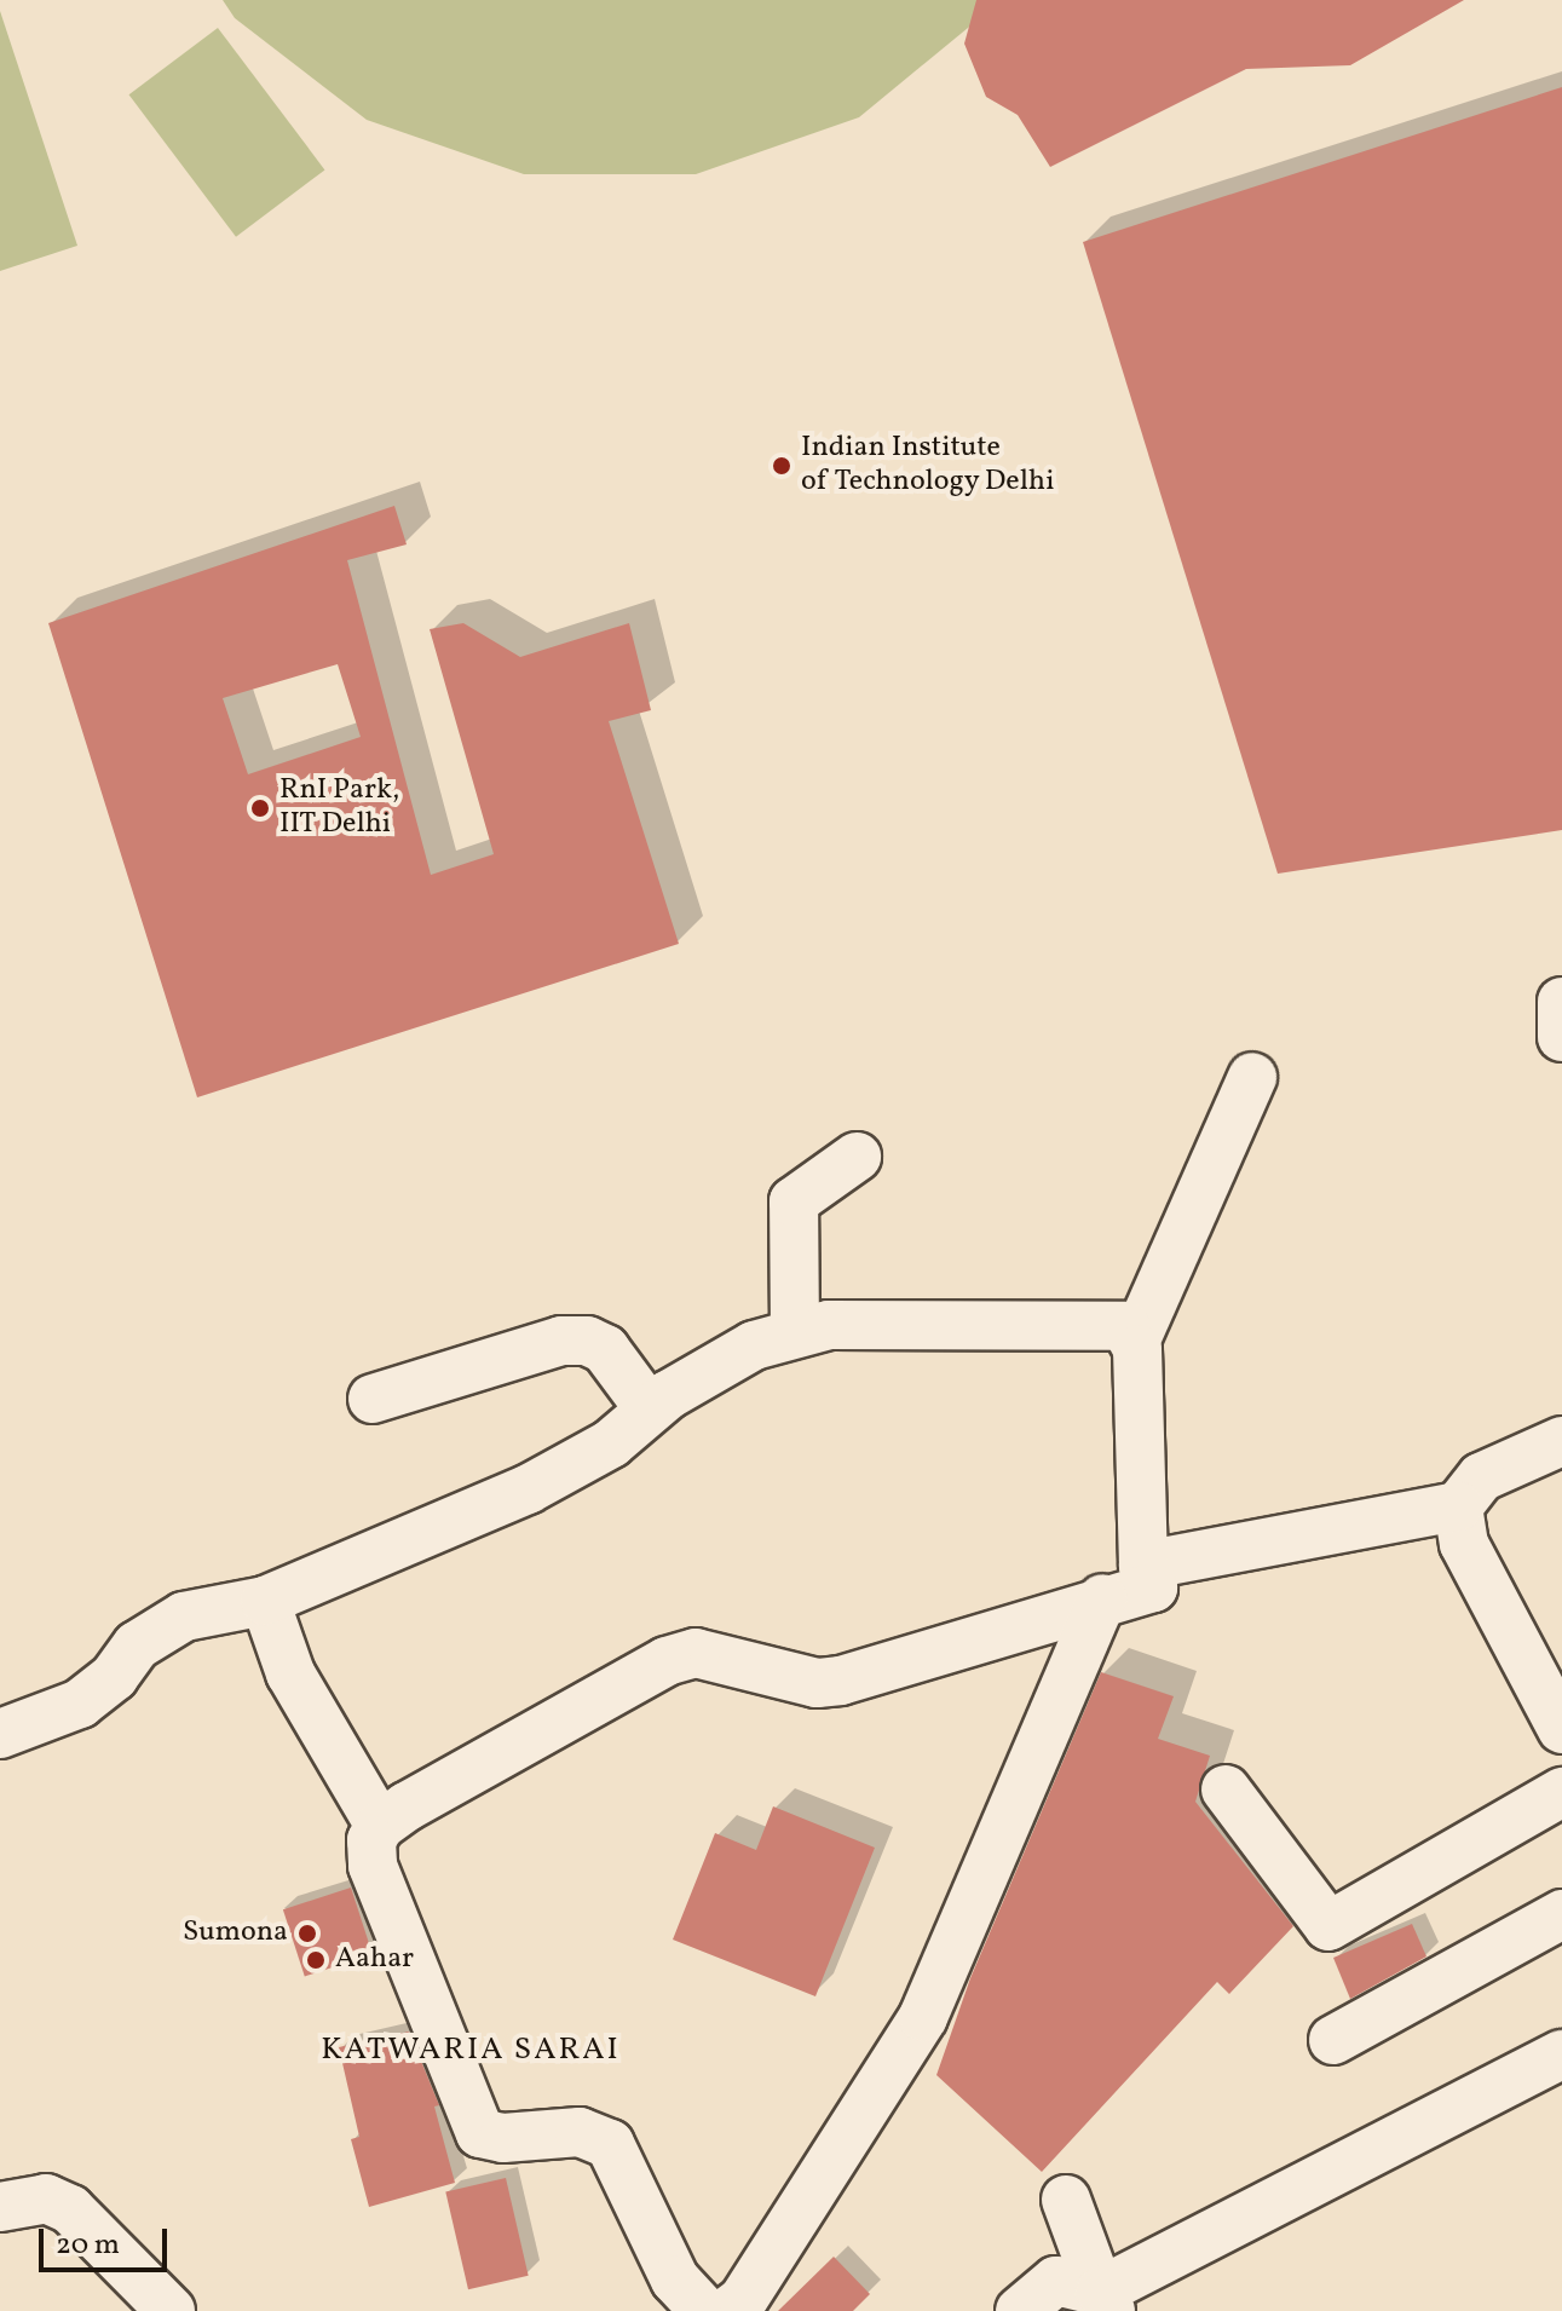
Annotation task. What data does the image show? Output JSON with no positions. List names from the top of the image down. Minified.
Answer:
{"districts":["KATWARIA SARAI"],"places":["Indian Institute of Technology Delhi","RnI Park, IIT Delhi","Sumona","Aahar"],"scale_bar":"20 m"}
